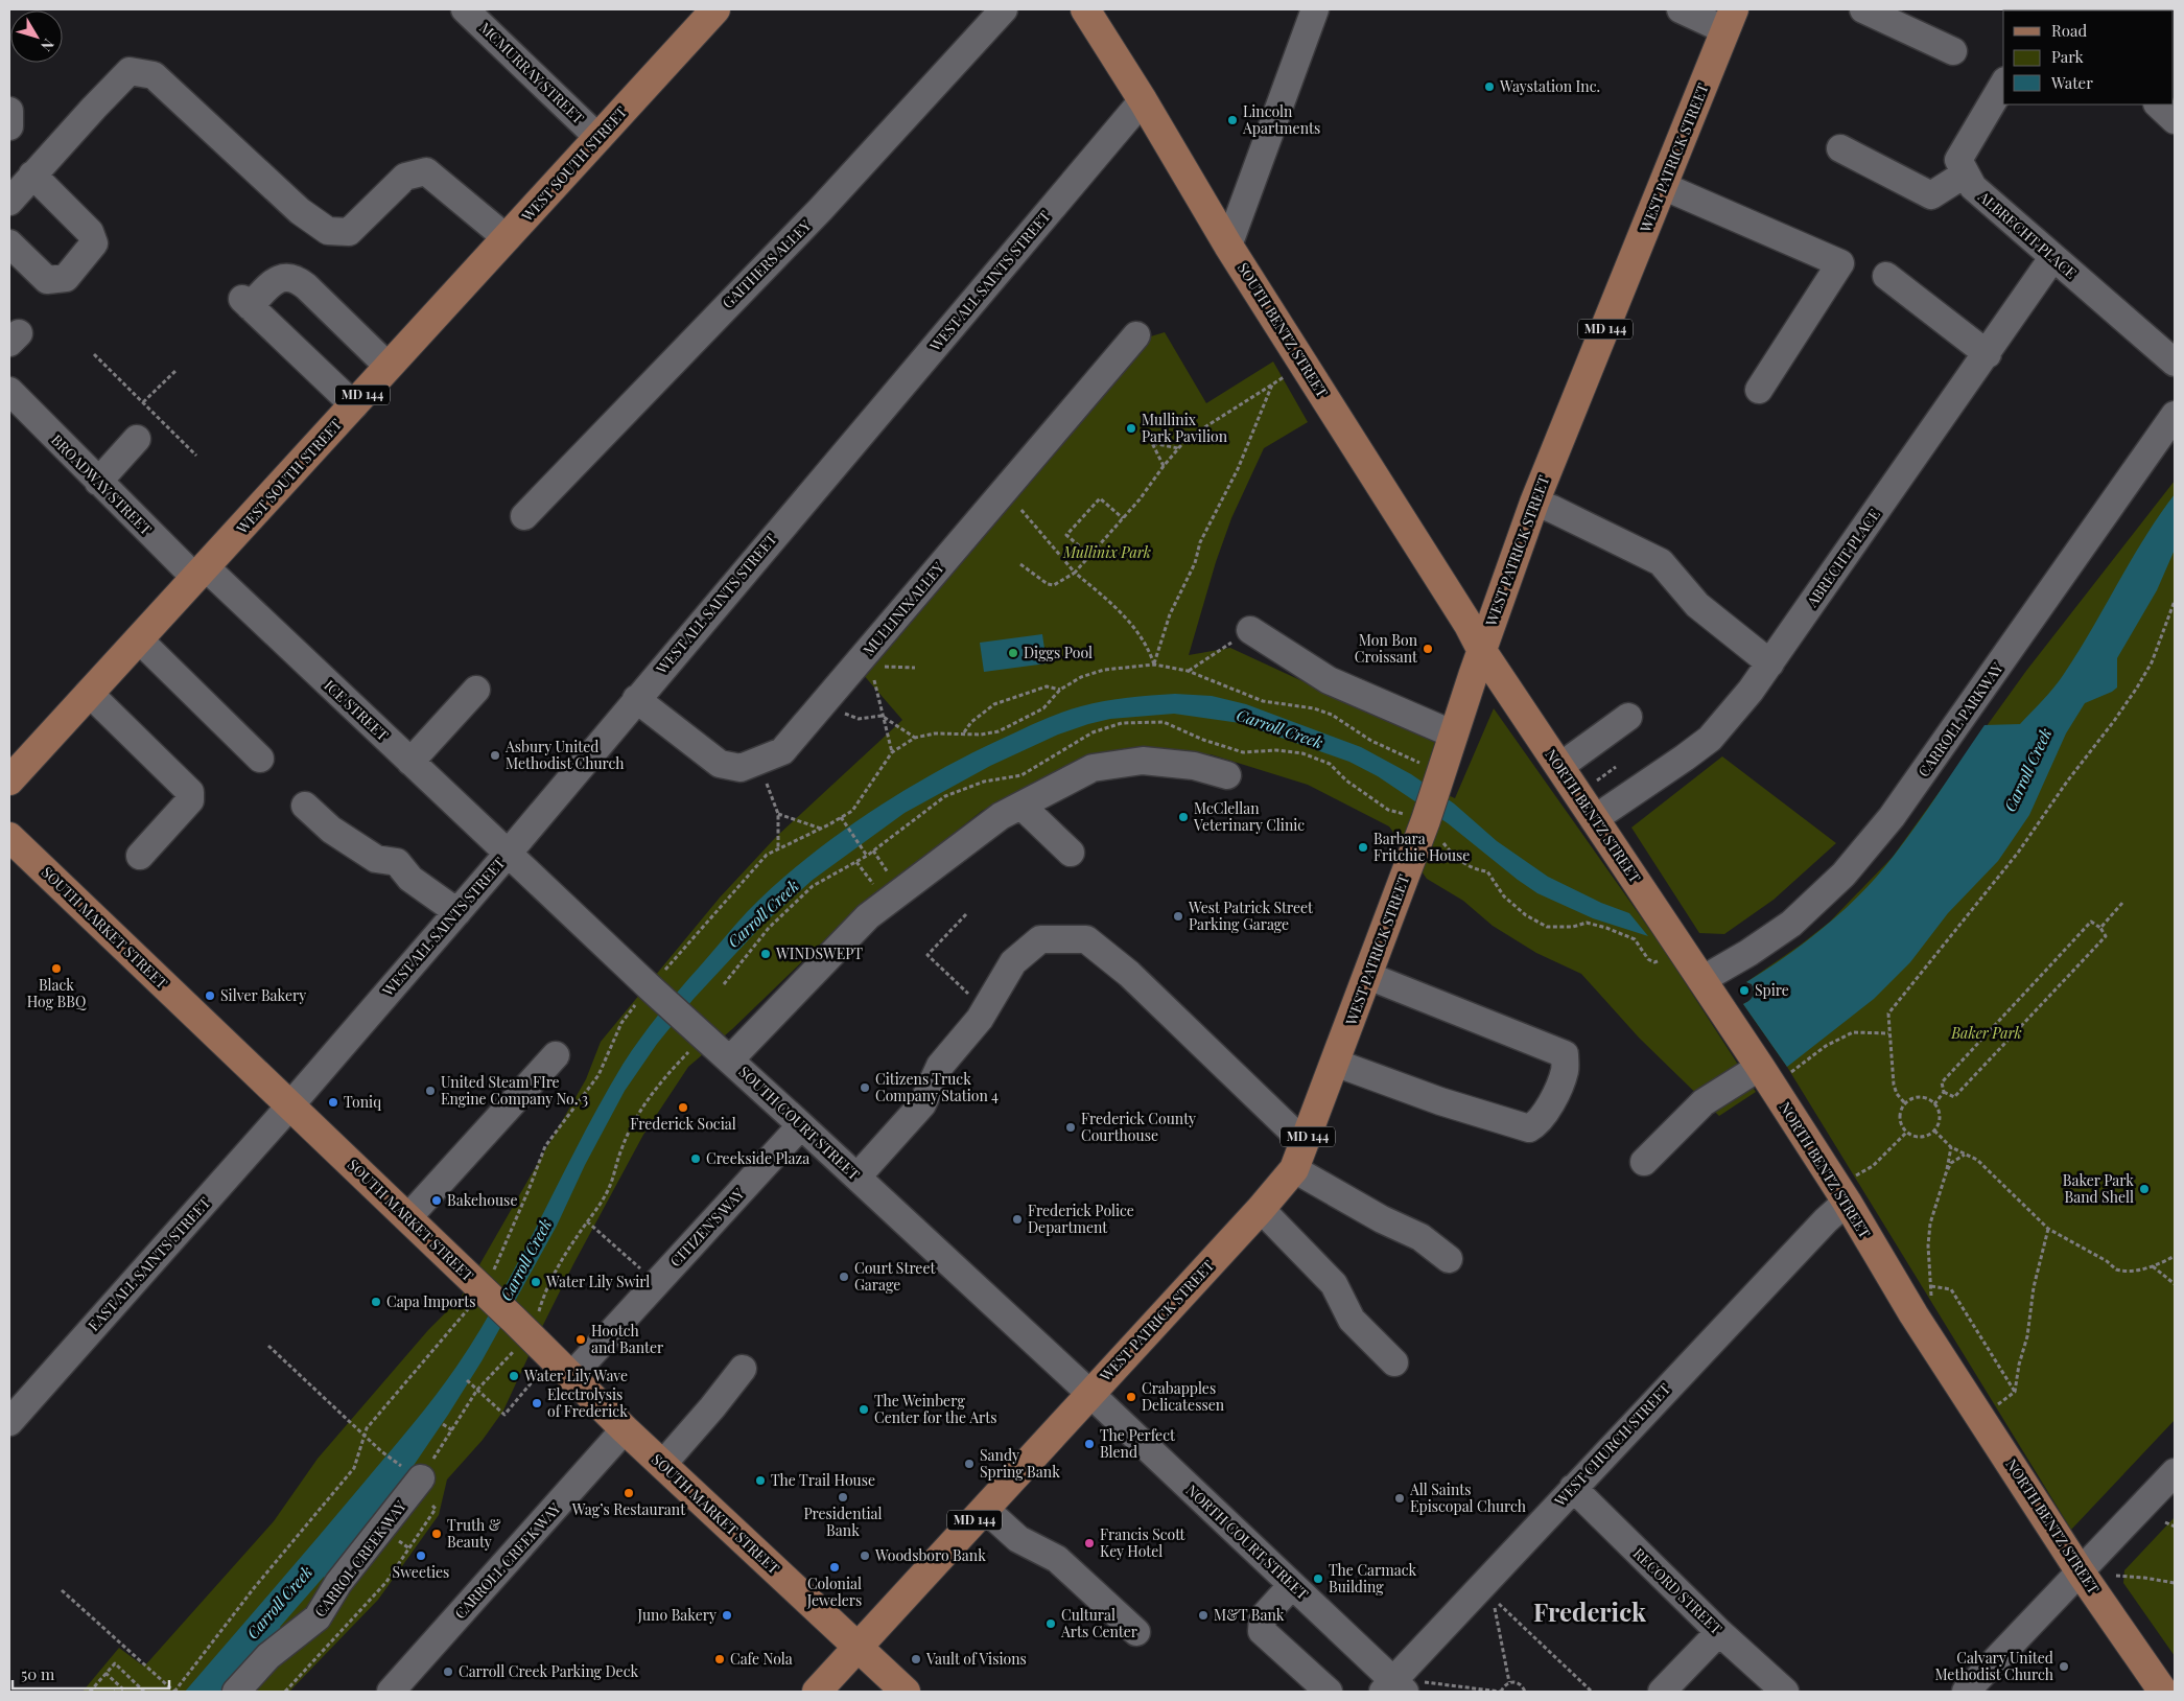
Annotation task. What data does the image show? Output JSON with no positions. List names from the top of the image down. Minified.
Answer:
{"streets":{"main road":["WEST PATRICK STREET","WEST SOUTH STREET","MD 144","SOUTH BENTZ STREET","NORTH BENTZ STREET","SOUTH MARKET STREET"],"street":["MCMURRAY STREET","ALBRECHT PLACE","GAITHERS ALLEY","WEST ALL SAINTS STREET","BROADWAY STREET","ABRECHT PLACE","MULLINIX ALLEY","ICE STREET","CARROLL PARKWAY","SOUTH COURT STREET","CITIZEN'S WAY","EAST ALL SAINTS STREET","WEST CHURCH STREET","NORTH COURT STREET","CARROL CREEK WAY","CARROLL CREEK WAY","RECORD STREET"]},"crossings":[["MCMURRAY STREET","WEST SOUTH STREET"],["WEST PATRICK STREET","MD 144"],["WEST PATRICK STREET","SOUTH BENTZ STREET"],["WEST PATRICK STREET","NORTH BENTZ STREET"],["WEST PATRICK STREET","SOUTH MARKET STREET"],["WEST PATRICK STREET","SOUTH COURT STREET"],["WEST PATRICK STREET","NORTH COURT STREET"],["WEST SOUTH STREET","BROADWAY STREET"],["WEST SOUTH STREET","ICE STREET"],["ALBRECHT PLACE","ABRECHT PLACE"],["WEST ALL SAINTS STREET","SOUTH BENTZ STREET"],["WEST ALL SAINTS STREET","MULLINIX ALLEY"],["WEST ALL SAINTS STREET","ICE STREET"],["WEST ALL SAINTS STREET","SOUTH MARKET STREET"],["WEST ALL SAINTS STREET","SOUTH COURT STREET"],["WEST ALL SAINTS STREET","EAST ALL SAINTS STREET"],["MD 144","SOUTH MARKET STREET"],["SOUTH BENTZ STREET","NORTH BENTZ STREET"],["BROADWAY STREET","ICE STREET"],["ABRECHT PLACE","NORTH BENTZ STREET"],["ICE STREET","SOUTH COURT STREET"],["CARROLL PARKWAY","NORTH BENTZ STREET"],["NORTH BENTZ STREET","WEST CHURCH STREET"],["SOUTH MARKET STREET","CITIZEN'S WAY"],["SOUTH MARKET STREET","EAST ALL SAINTS STREET"],["SOUTH MARKET STREET","CARROLL CREEK WAY"],["SOUTH COURT STREET","CITIZEN'S WAY"],["SOUTH COURT STREET","NORTH COURT STREET"],["WEST CHURCH STREET","NORTH COURT STREET"],["WEST CHURCH STREET","RECORD STREET"]],"districts":["Frederick"],"water":["Carroll Creek"],"parks":["Mullinix Park","Baker Park"],"places":["Waystation Inc.","Lincoln Apartments","Mullinix Park Pavilion","Mon Bon Croissant","Diggs Pool","Asbury United Methodist Church","McClellan Veterinary Clinic","Barbara Fritchie House","West Patrick Street Parking Garage","WINDSWEPT","Black Hog BBQ","Spire","Silver Bakery","Citizens Truck Company Station 4","United Steam FIre Engine Company No. 3","Toniq","Frederick Social","Frederick County Courthouse","Creekside Plaza","Baker Park Band Shell","Bakehouse","Frederick Police Department","Court Street Garage","Water Lily Swirl","Capa Imports","Hootch and Banter","Water Lily Wave","Crabapples Delicatessen","Electrolysis of Frederick","The Weinberg Center for the Arts","The Perfect Blend","Sandy Spring Bank","The Trail House","Wag’s Restaurant","Presidential Bank","All Saints Episcopal Church","Truth & Beauty","Francis Scott Key Hotel","Sweeties","Woodsboro Bank","Colonial Jewelers","The Carmack Building","Juno Bakery","M&T Bank","Cultural Arts Center","Cafe Nola","Vault of Visions","Calvary United Methodist Church","Carroll Creek Parking Deck"],"legend":["Road","Park","Water"],"scale_bar":"50 m","north":"bottom right"}
